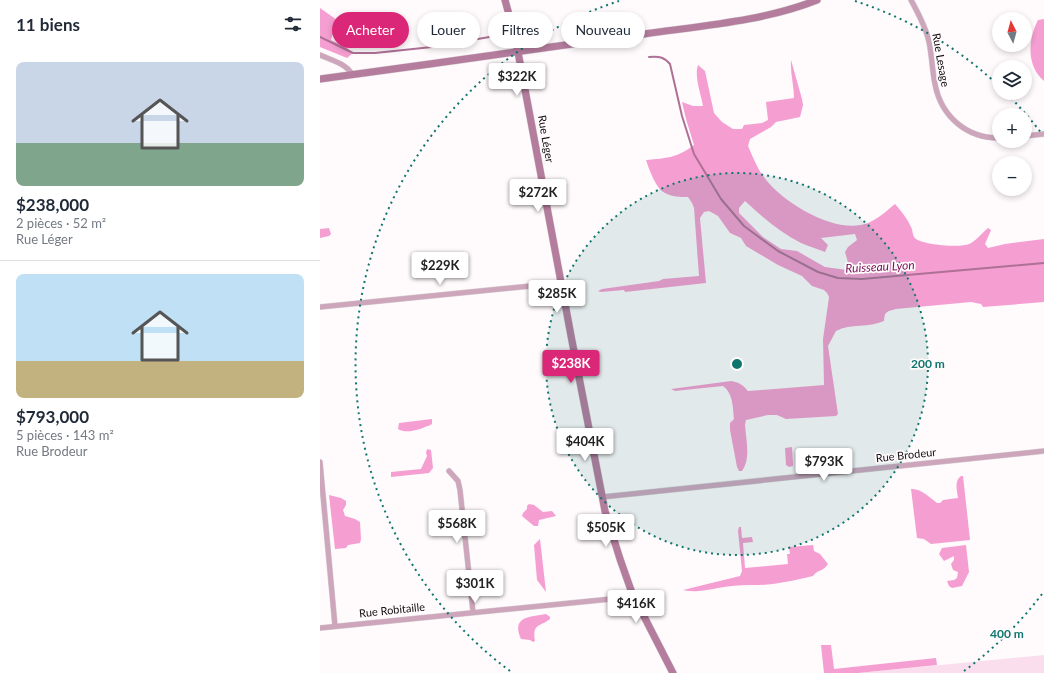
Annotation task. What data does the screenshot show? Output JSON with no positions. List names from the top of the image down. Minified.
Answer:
{"streets":{"street":["Rue Lesage","Rue Léger","Rue Brodeur","Rue Robitaille"]},"crossings":[["Rue Léger","Rue Brodeur"],["Rue Léger","Rue Robitaille"]],"water":["Ruisseau Lyon"],"north":"top","page":{"heading":"11 biens","map_buttons":["+","−"],"chip":["Acheter","Louer","Filtres","Nouveau"],"list":[{"name":"$238,000","note":"2 pièces · 52 m² · Rue Léger"},{"name":"$793,000","note":"5 pièces · 143 m² · Rue Brodeur"}],"price":["$322K","$272K","$229K","$285K","$238K","$404K","$793K","$568K","$505K","$301K","$416K"]},"rings":["200 m","400 m"]}
